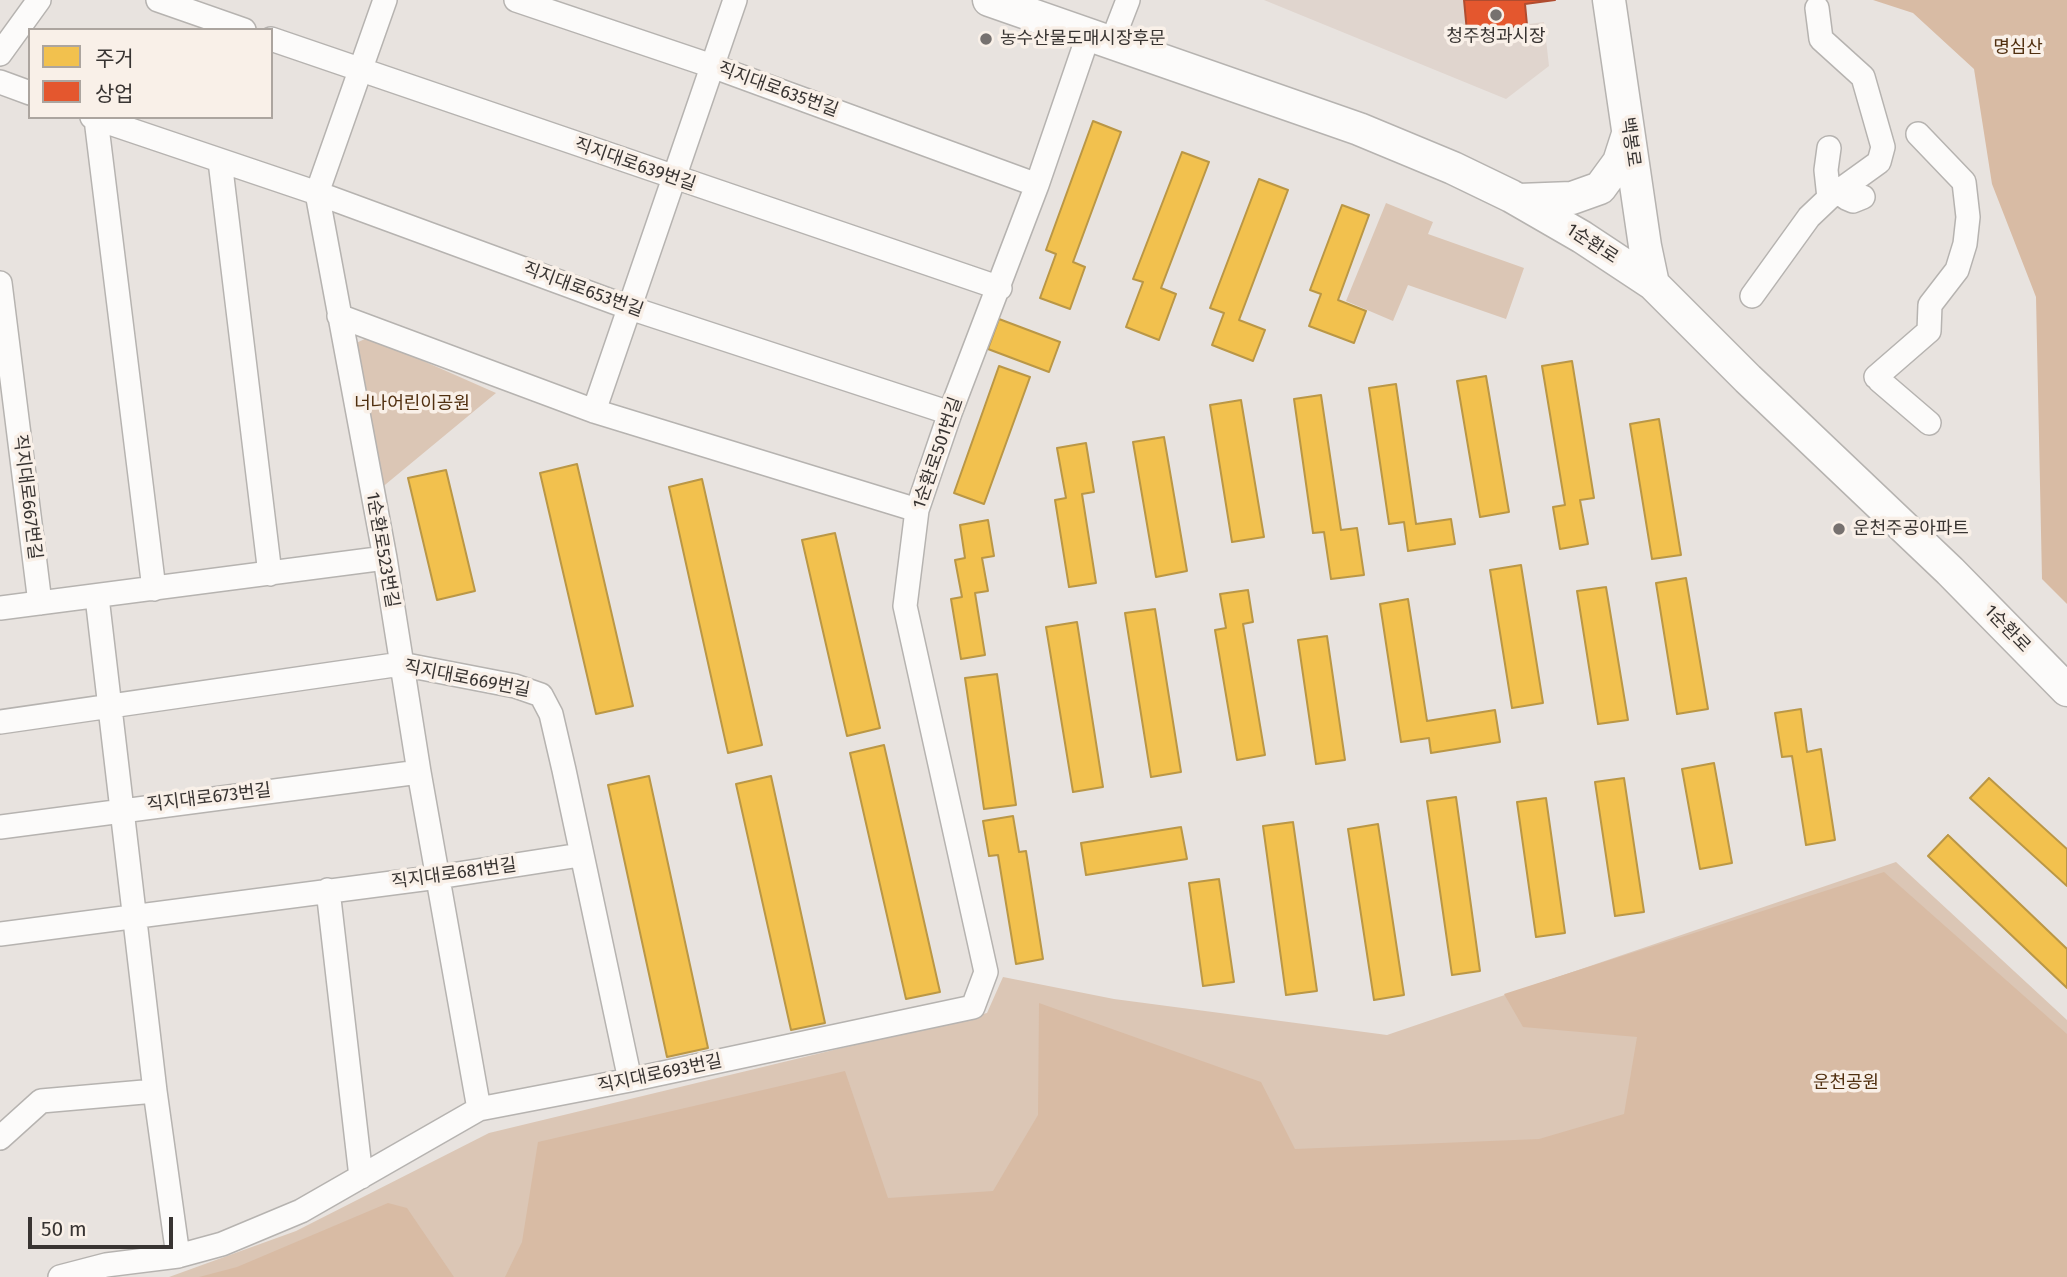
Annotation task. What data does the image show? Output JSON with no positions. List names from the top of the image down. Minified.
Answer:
{"streets":{"street":["직지대로635번길","백봉로","직지대로639번길","1순환로","직지대로653번길","1순환로501번길","직지대로667번길","1순환로523번길","직지대로669번길","직지대로673번길","직지대로681번길","직지대로693번길"]},"crossings":[["직지대로635번길","1순환로501번길"],["백봉로","1순환로"],["직지대로639번길","1순환로501번길"],["직지대로639번길","1순환로523번길"],["1순환로","1순환로501번길"],["직지대로653번길","1순환로501번길"],["직지대로653번길","1순환로523번길"],["1순환로501번길","직지대로693번길"],["1순환로523번길","직지대로669번길"],["1순환로523번길","직지대로673번길"],["1순환로523번길","직지대로681번길"],["1순환로523번길","직지대로693번길"],["직지대로669번길","직지대로681번길"],["직지대로669번길","직지대로693번길"]],"parks":["명심산","너나어린이공원","운천공원"],"places":["청주청과시장","농수산물도매시장후문","운천주공아파트"],"legend":["주거","상업"],"scale_bar":"50 m"}
